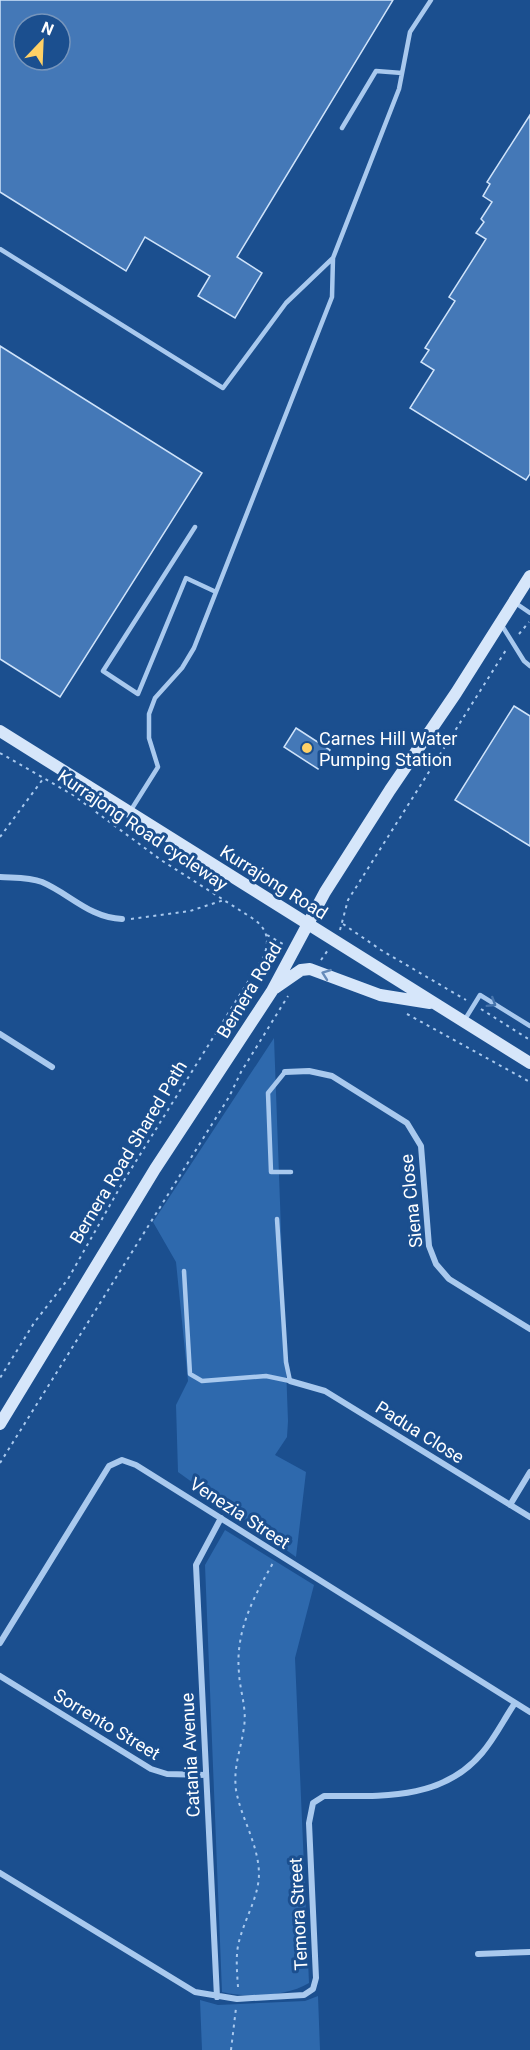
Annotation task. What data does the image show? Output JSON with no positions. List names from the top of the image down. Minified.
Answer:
{"streets":{"main road":["Kurrajong Road","Bernera Road"],"street":["Siena Close","Padua Close","Venezia Street","Sorrento Street","Catania Avenue","Temora Street"],"path":["Kurrajong Road cycleway","Bernera Road Shared Path"]},"crossings":[["Kurrajong Road cycleway","Bernera Road Shared Path"],["Kurrajong Road","Bernera Road"],["Venezia Street","Catania Avenue"],["Venezia Street","Temora Street"],["Sorrento Street","Catania Avenue"],["Catania Avenue","Temora Street"]],"places":["Carnes Hill Water Pumping Station"],"north":"top right"}
